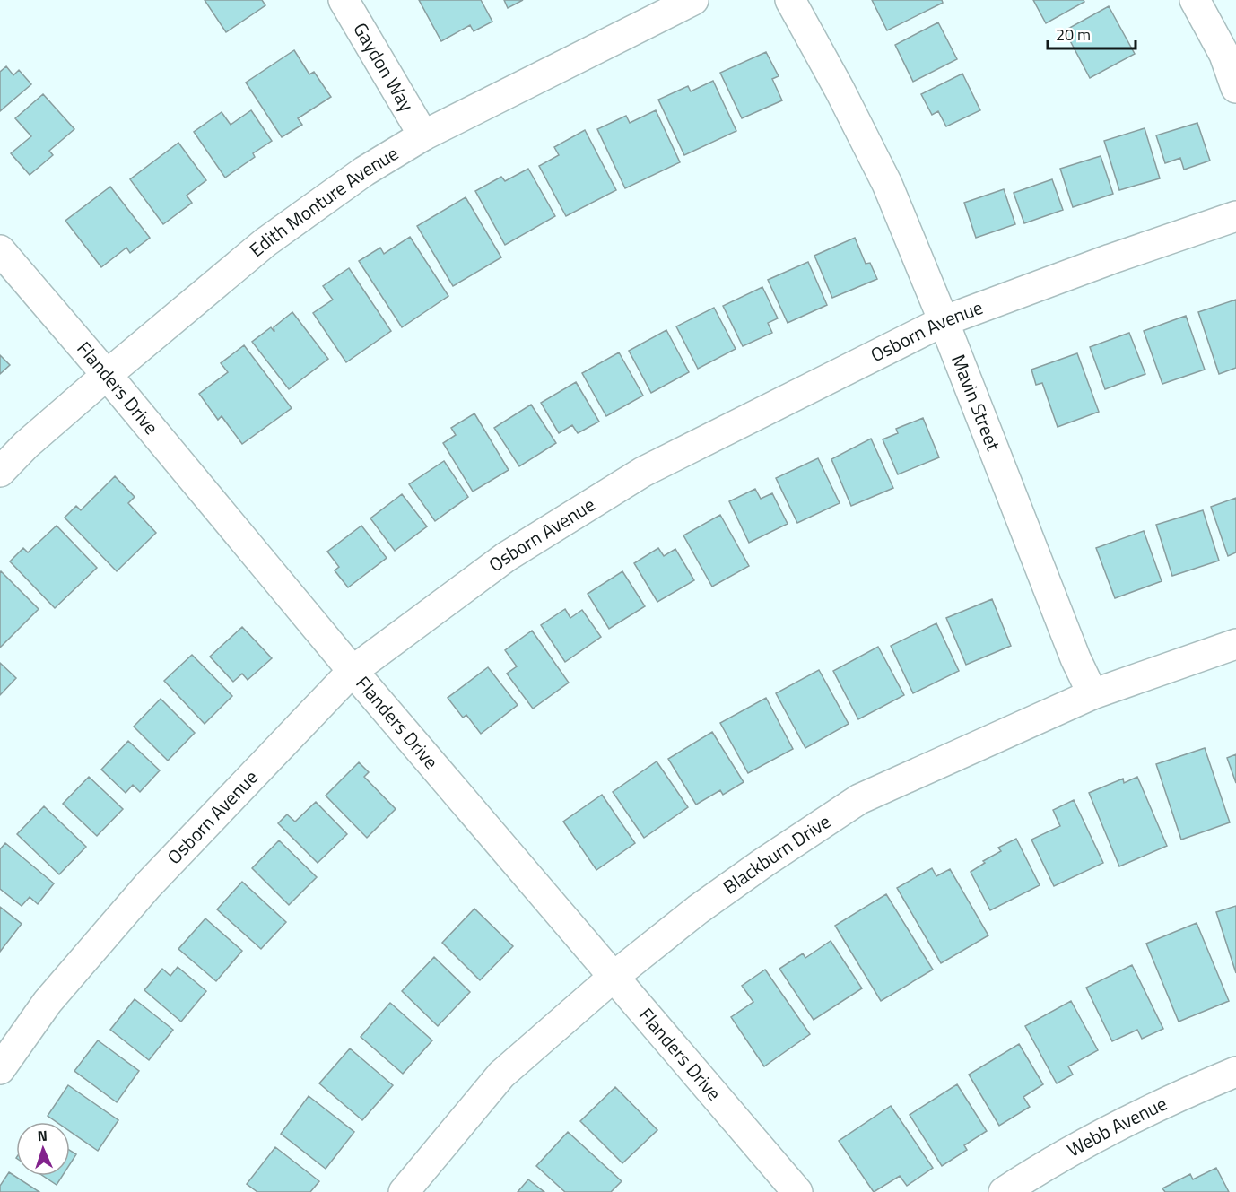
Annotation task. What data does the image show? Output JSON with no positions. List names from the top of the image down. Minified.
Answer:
{"streets":{"street":["Gaydon Way","Edith Monture Avenue","Osborn Avenue","Flanders Drive","Mavin Street","Blackburn Drive","Webb Avenue"]},"crossings":[["Gaydon Way","Edith Monture Avenue"],["Edith Monture Avenue","Flanders Drive"],["Osborn Avenue","Flanders Drive"],["Osborn Avenue","Mavin Street"],["Flanders Drive","Blackburn Drive"],["Mavin Street","Blackburn Drive"]],"scale_bar":"20 m","north":"top"}
